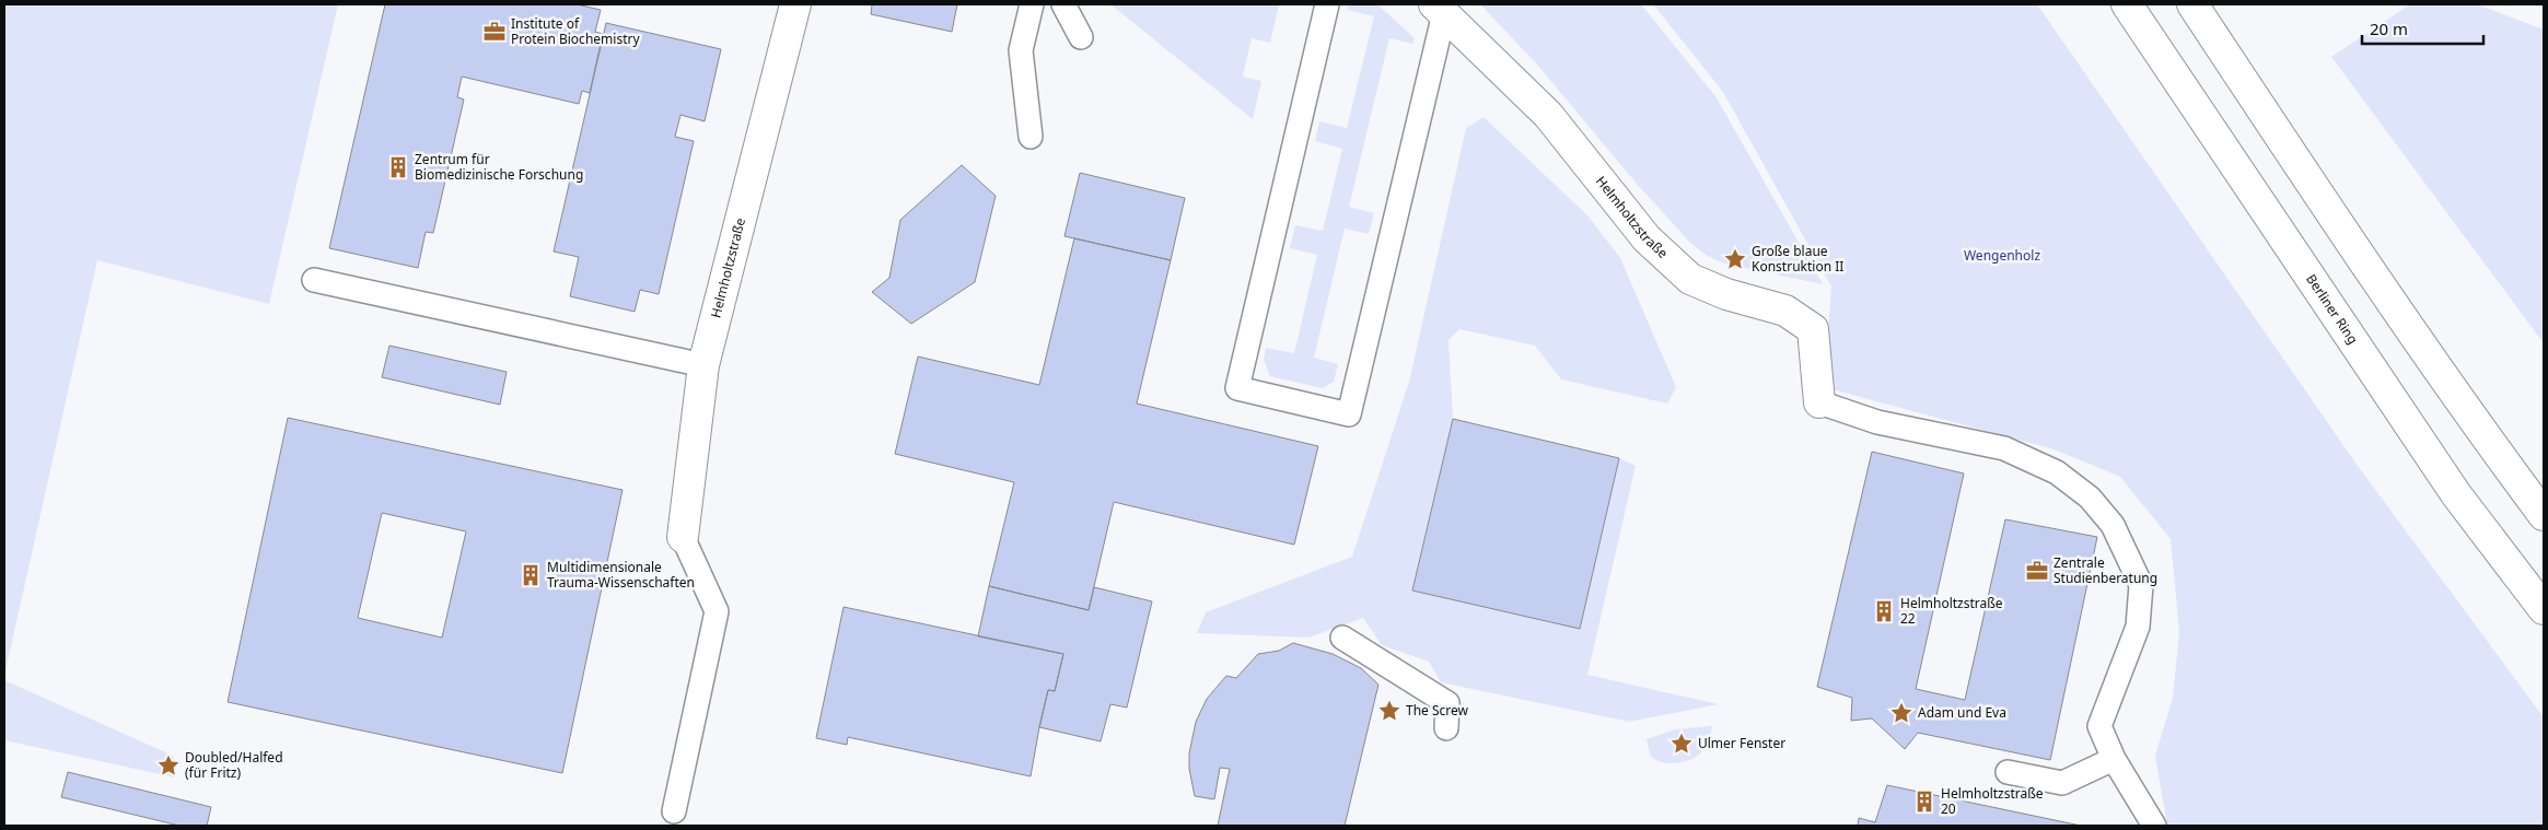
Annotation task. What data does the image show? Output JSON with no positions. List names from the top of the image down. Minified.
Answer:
{"streets":{"main road":["Helmholtzstraße","Berliner Ring"]},"parks":["Wengenholz"],"places":{"office":["Institute of Protein Biochemistry","Zentrale Studienberatung"],"building":["Zentrum für Biomedizinische Forschung","Multidimensionale Trauma-Wissenschaften","Helmholtzstraße 22","Helmholtzstraße 20"],"place":["Große blaue Konstruktion II","The Screw","Adam und Eva","Ulmer Fenster","Doubled/Halfed (für Fritz)"]},"scale_bar":"20 m"}
